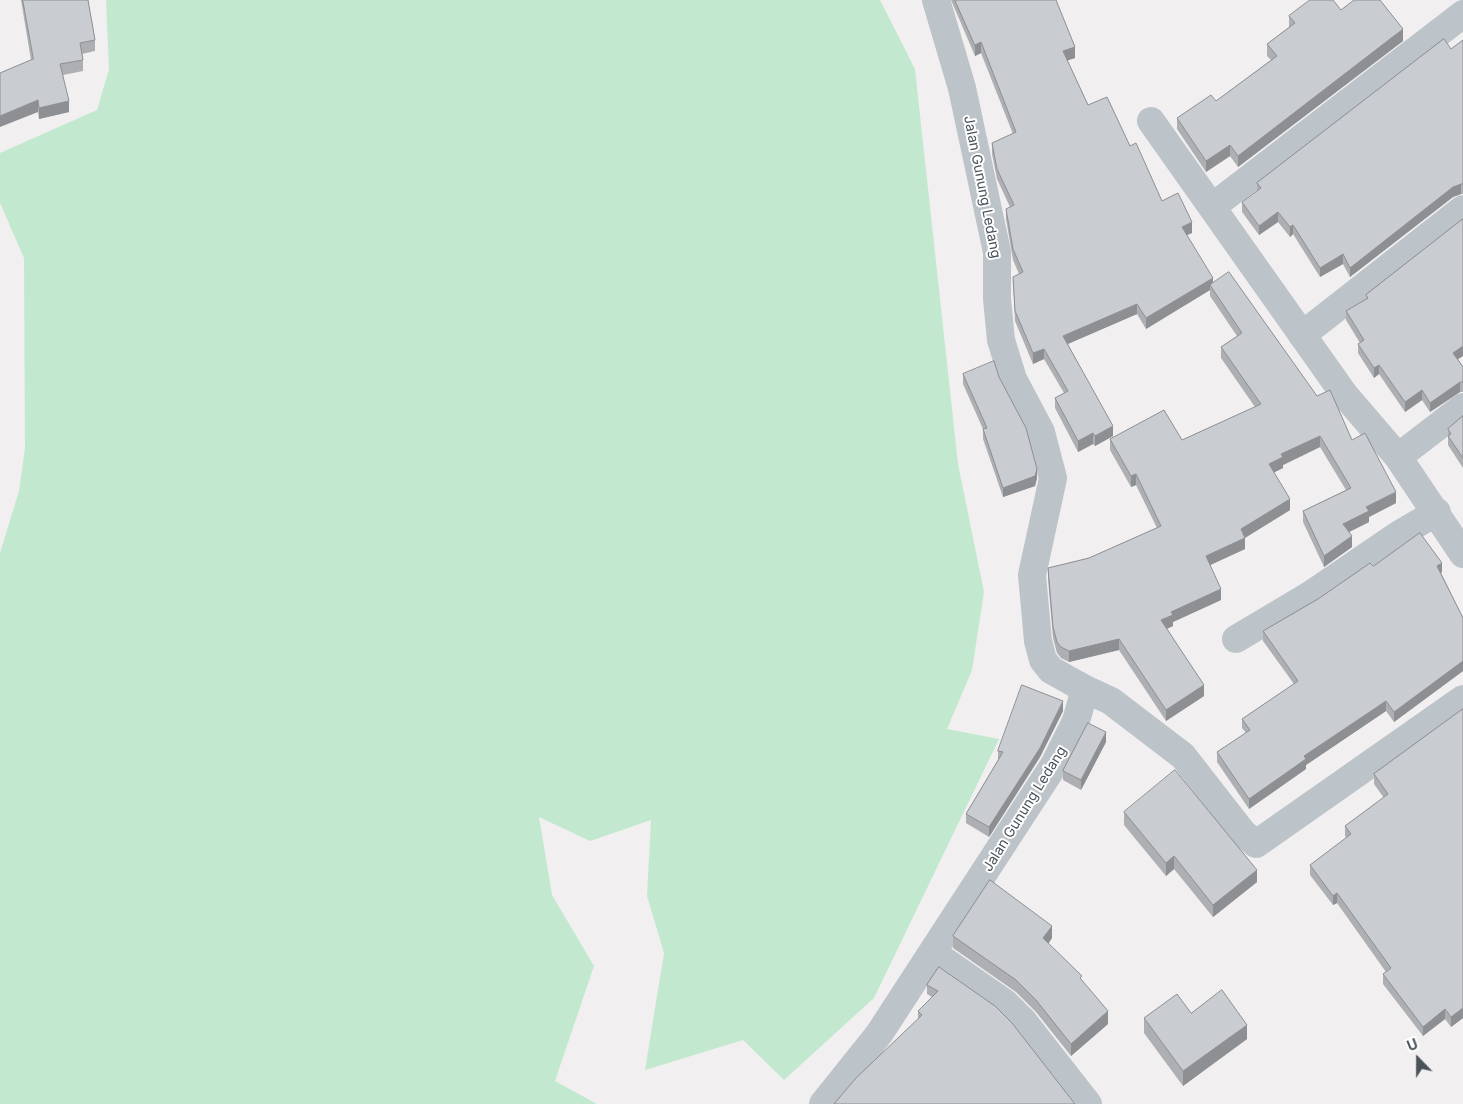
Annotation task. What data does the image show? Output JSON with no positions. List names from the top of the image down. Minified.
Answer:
{"streets":{"street":["Jalan Gunung Ledang"]},"north":"top"}
